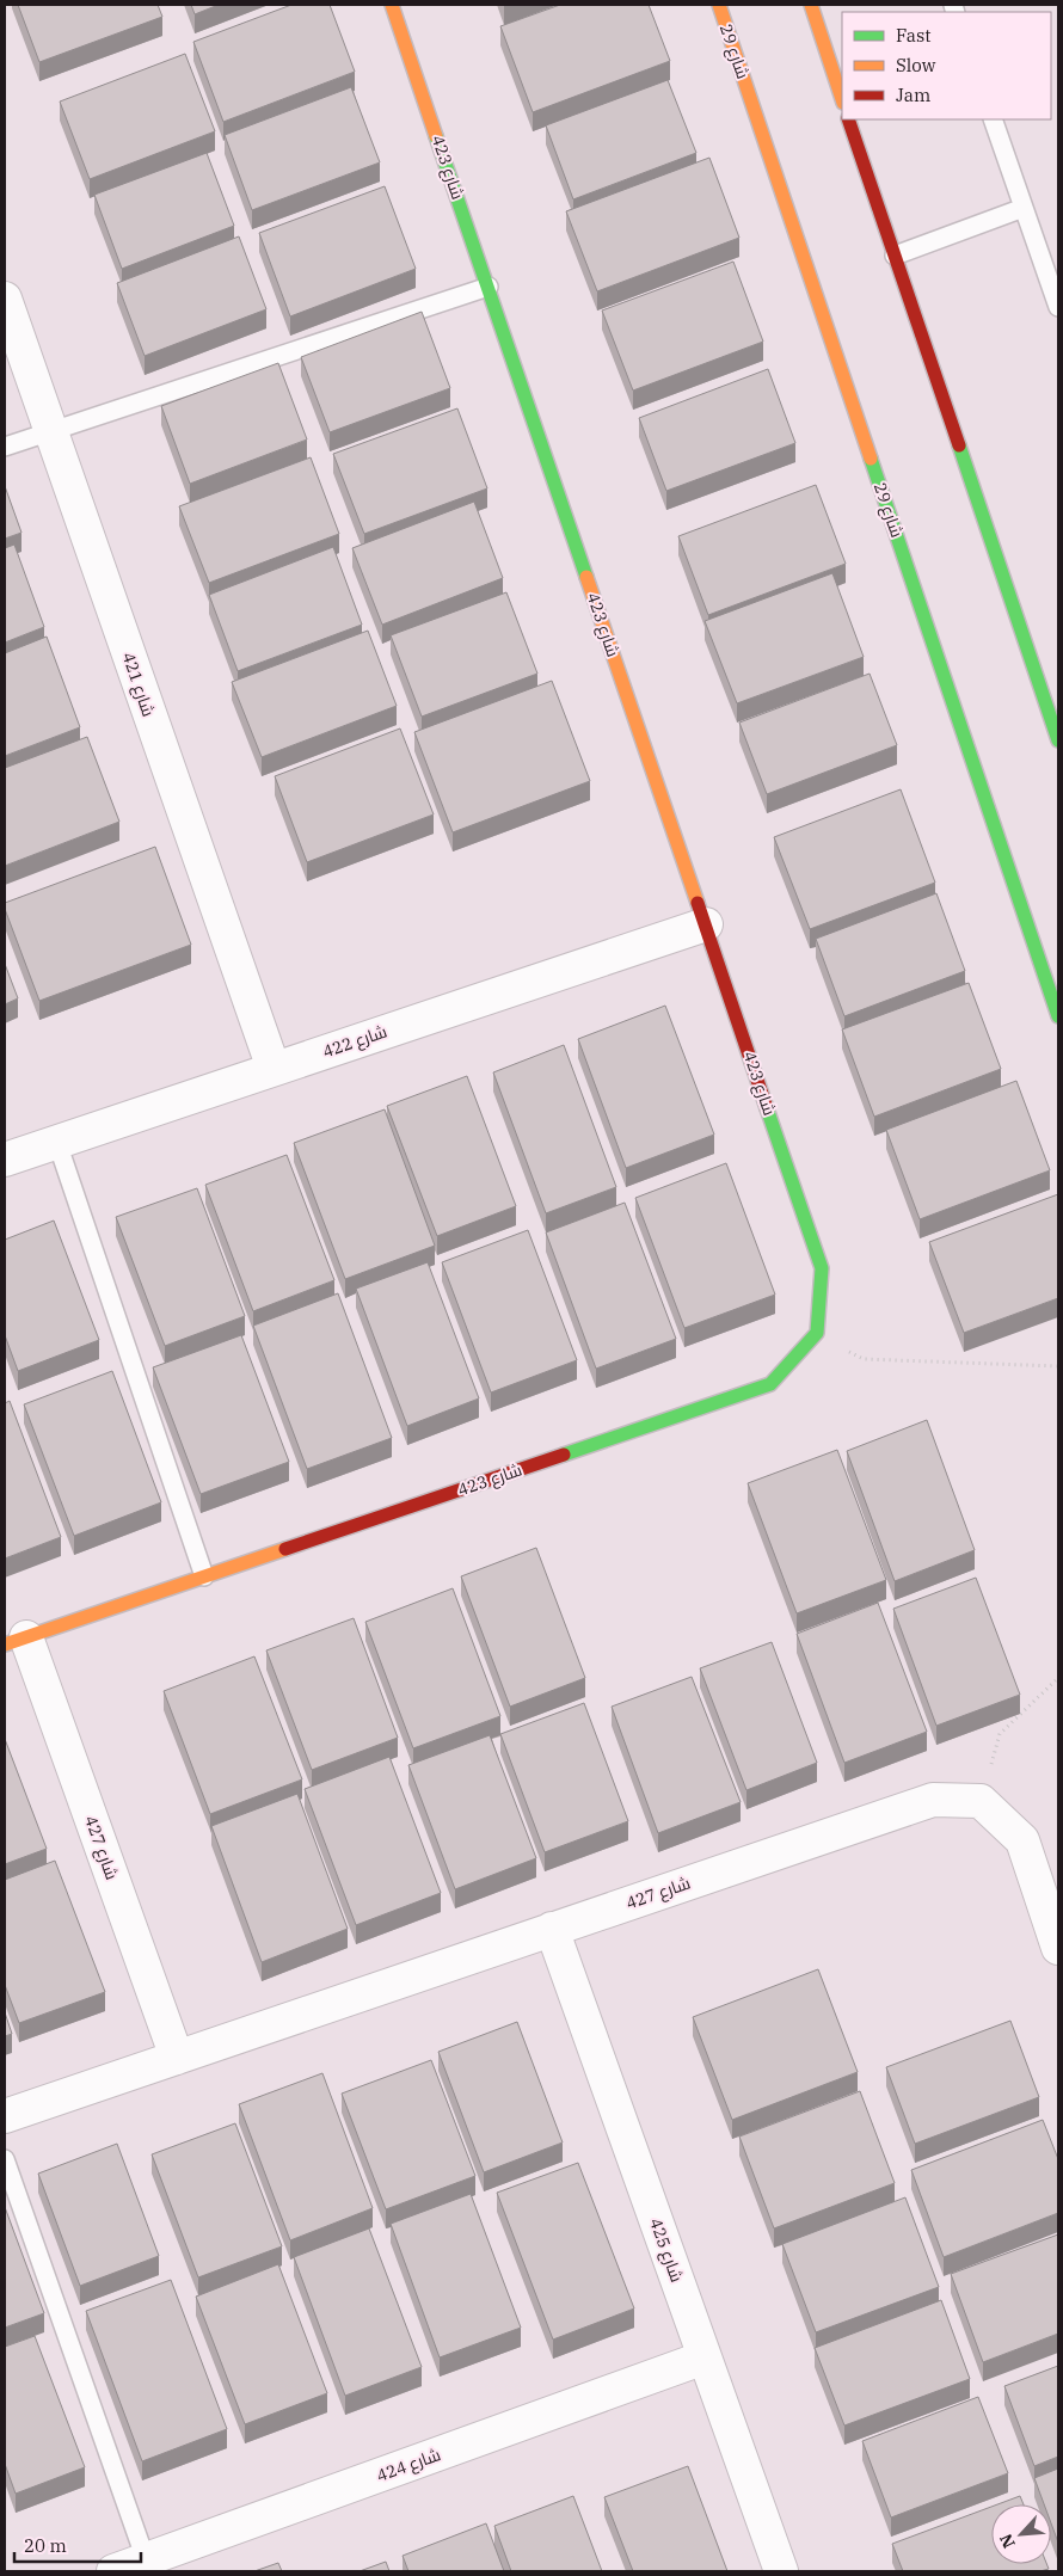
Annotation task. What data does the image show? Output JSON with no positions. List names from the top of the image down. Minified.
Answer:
{"streets":{"street":["شارع 29","شارع 423","شارع 421","شارع 422","شارع 427","شارع 425","شارع 424"]},"crossings":[["شارع 423","شارع 422"],["شارع 423","شارع 427"],["شارع 421","شارع 422"],["شارع 427","شارع 425"],["شارع 425","شارع 424"]],"legend":["Fast","Slow","Jam"],"scale_bar":"20 m","north":"bottom left"}
